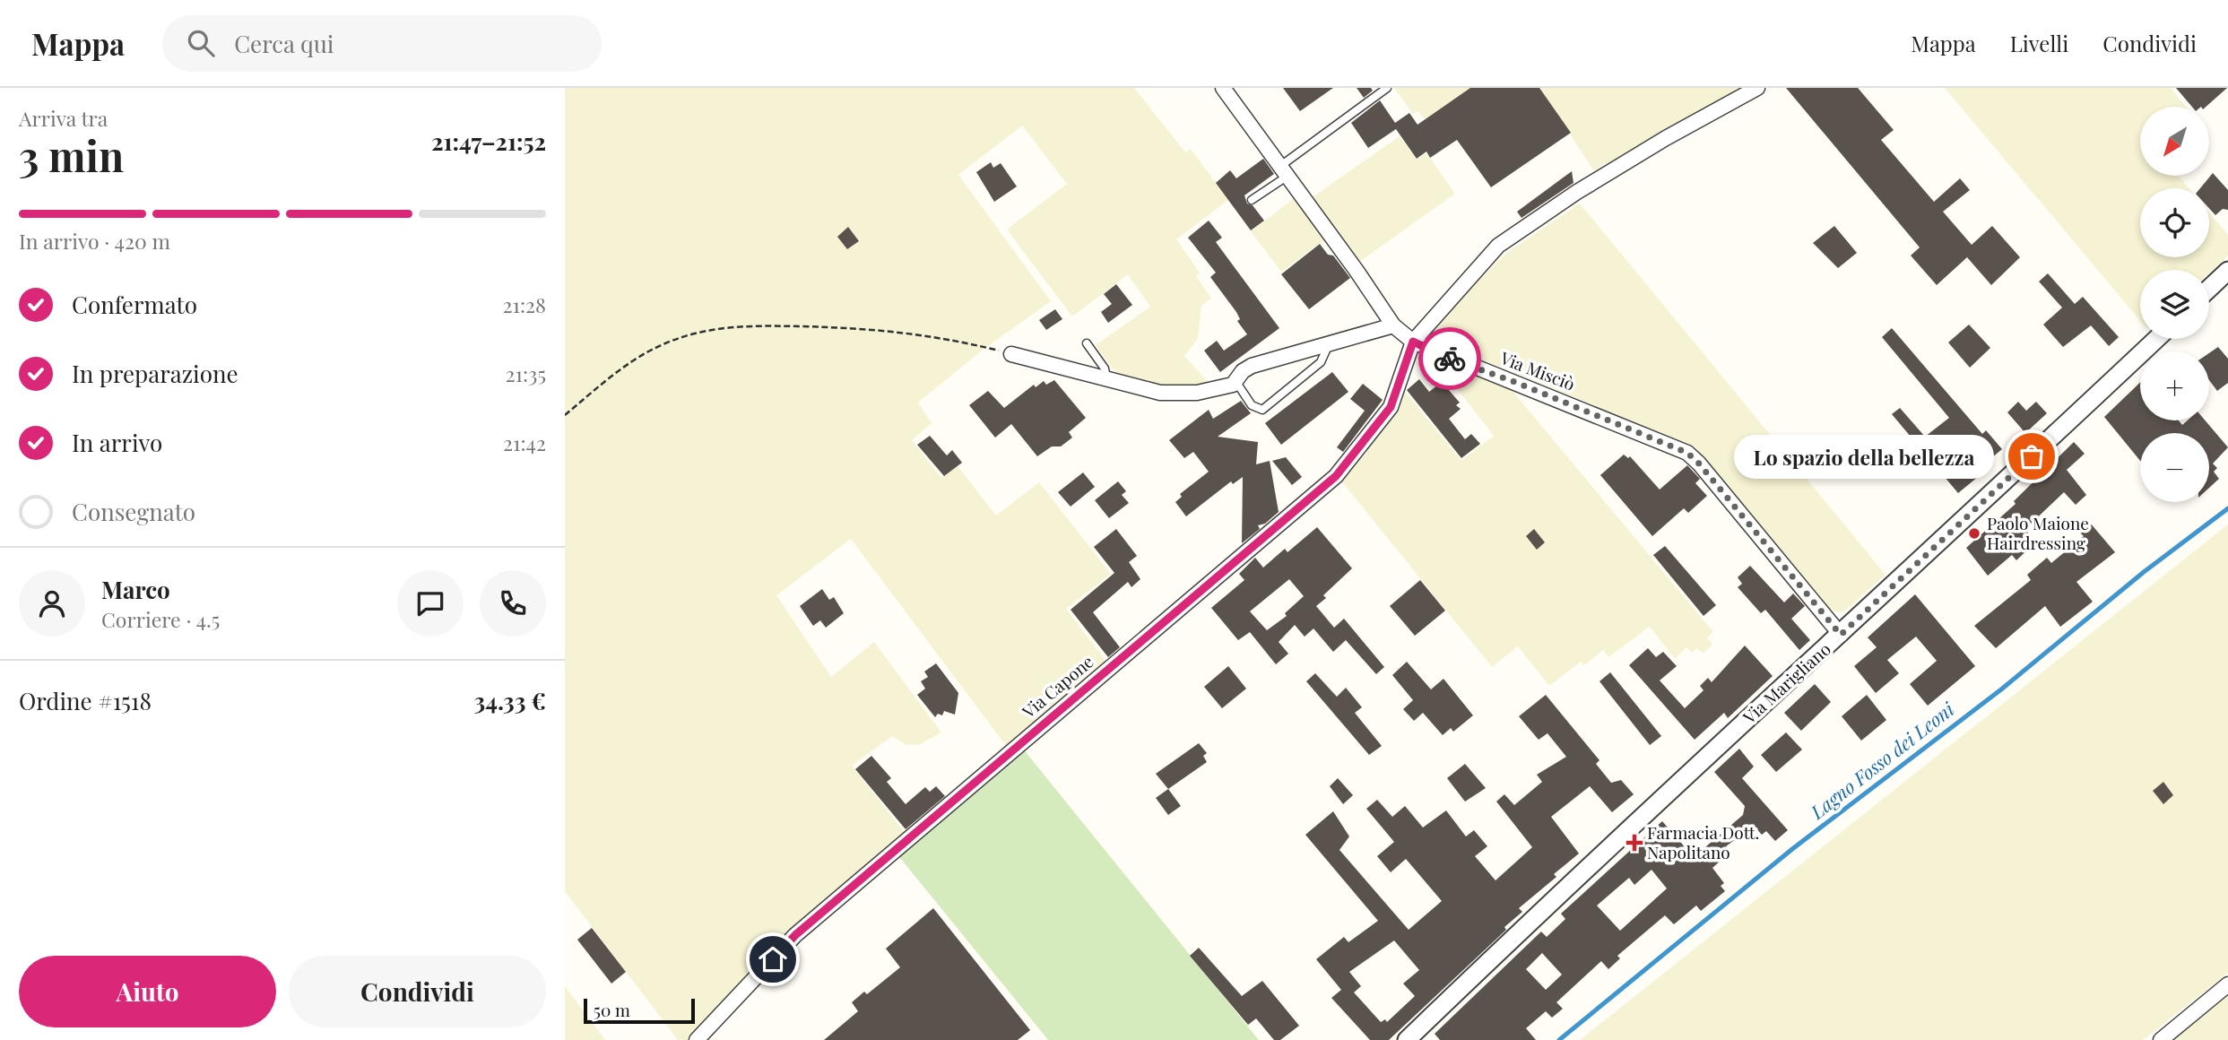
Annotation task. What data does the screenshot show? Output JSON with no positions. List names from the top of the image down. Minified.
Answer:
{"streets":{"street":["Via Misciò","Via Marigliano","Via Capone"]},"crossings":[["Via Misciò","Via Marigliano"],["Via Misciò","Via Capone"]],"water":["Lagno Fosso dei Leoni"],"places":{"other":["Lo spazio della bellezza","Paolo Maione Hairdressing"],"health":["Farmacia Dott. Napolitano"]},"scale_bar":"50 m","north":"bottom left","page":{"header":"Mappa","search":"Cerca qui","nav":["Mappa","Livelli","Condividi"],"heading":["3 min","Arriva tra","21:47–21:52"],"panel":["Marco","Corriere · 4.5","Ordine #1518","34.33 €"],"map_buttons":["+","−"],"bar":"In arrivo · 420 m","list":[["Confermato","21:28"],["In preparazione","21:35"],["In arrivo","21:42"],"Consegnato"],"bubble":"Lo spazio della bellezza","buttons":["Aiuto","Condividi"],"scale":"50 m"}}
